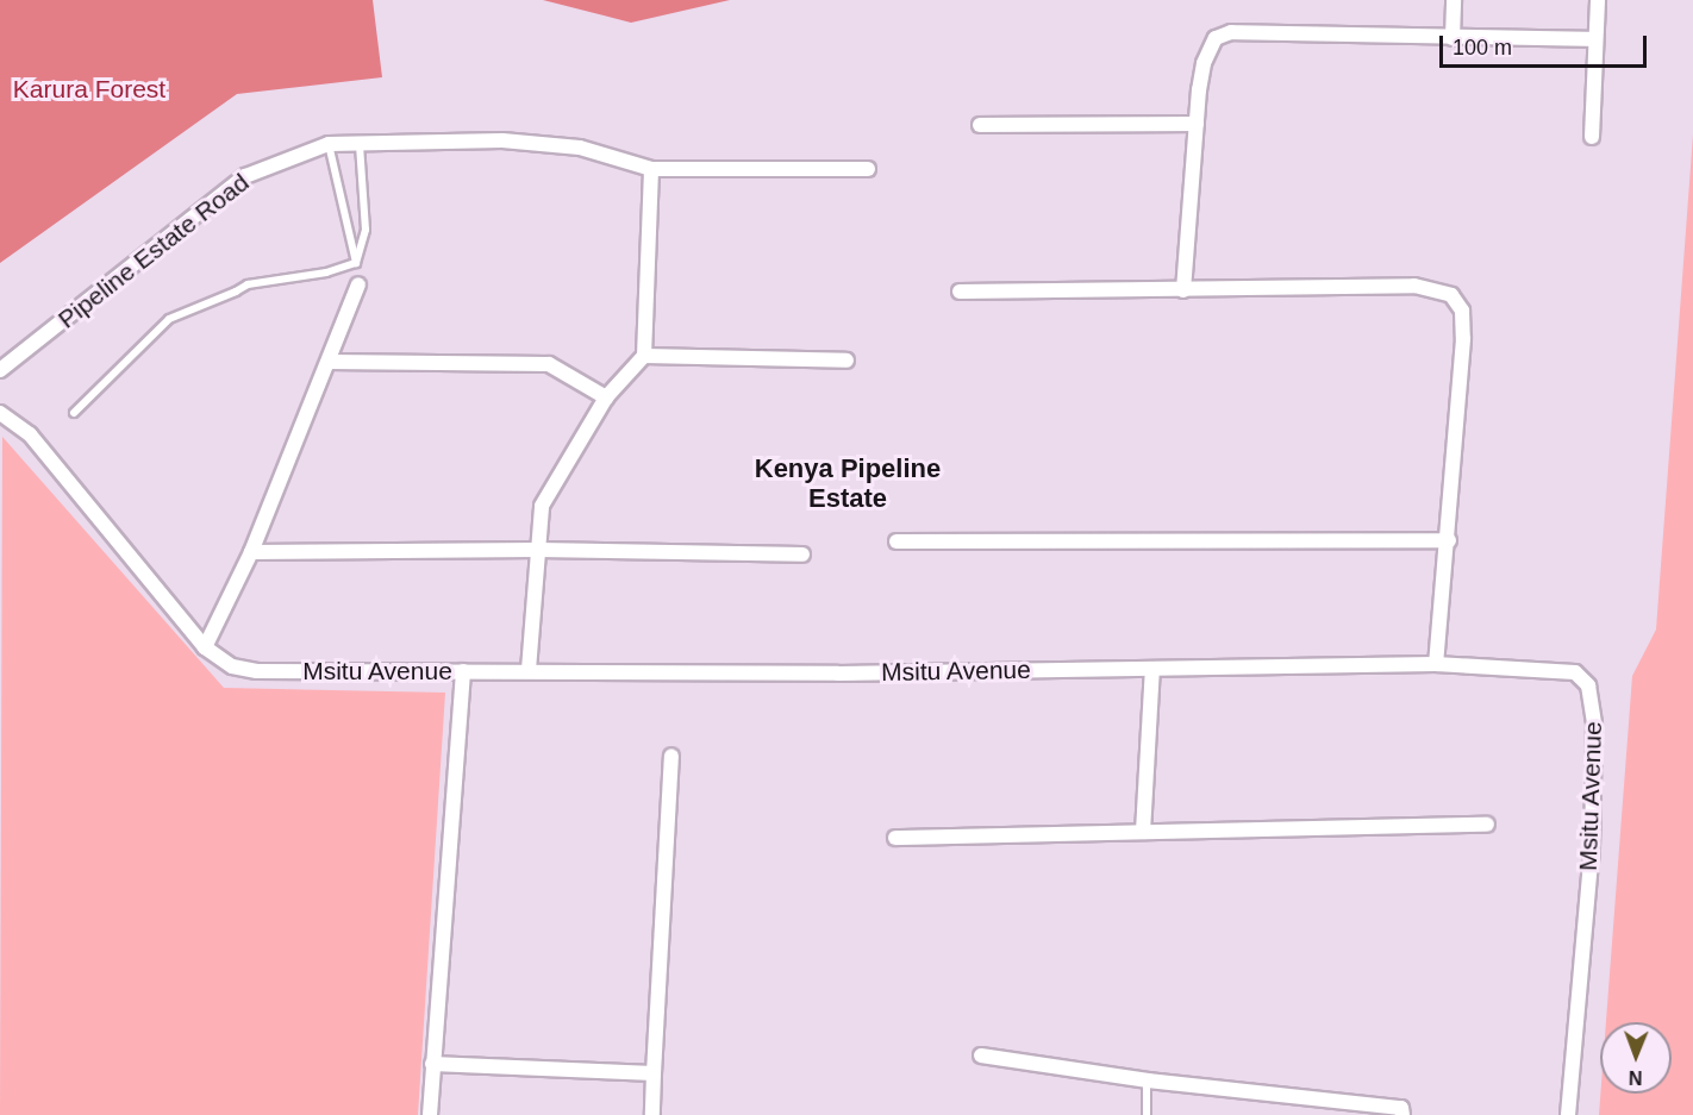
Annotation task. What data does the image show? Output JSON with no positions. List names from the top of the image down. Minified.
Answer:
{"streets":{"street":["Pipeline Estate Road","Msitu Avenue"]},"districts":["Kenya Pipeline Estate"],"parks":["Karura Forest"],"scale_bar":"100 m","north":"bottom"}
